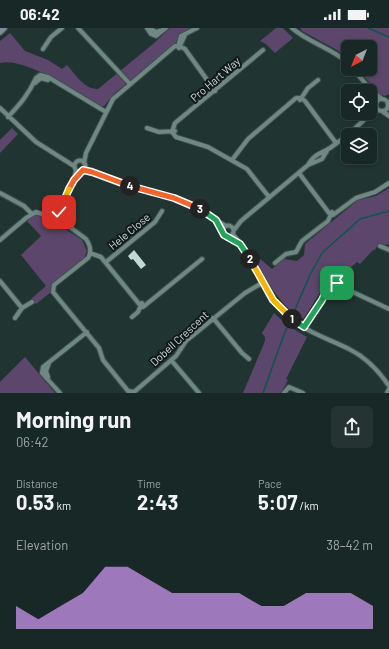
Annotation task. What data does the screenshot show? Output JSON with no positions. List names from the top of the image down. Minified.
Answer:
{"streets":{"street":["Pro Hart Way","Hele Close","Dobell Crescent"]},"north":"bottom left","page":{"status":"06:42","pins":["4","3","2","1"],"heading":["Morning run","06:42"],"stats":[["Distance","0.53 km"],["Time","2:43"],["Pace","5:07 /km"]],"chart":["Elevation","38–42 m"]}}
